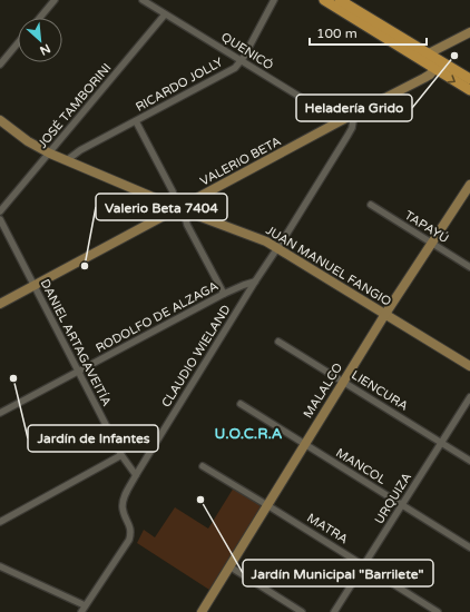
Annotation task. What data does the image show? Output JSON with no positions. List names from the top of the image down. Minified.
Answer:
{"streets":{"main road":["VALERIO BETA","JUAN MANUEL FANGIO","MALALCO"],"street":["QUENICÓ","RICARDO JOLLY","JOSÉ TAMBORINI","TAPAYÚ","RODOLFO DE ALZAGA","DANIEL ARTAGAVEITÍA","CLAUDIO WIELAND","LIENCURA","MANCOL","URQUIZA","MATRA"]},"crossings":[["QUENICÓ","RICARDO JOLLY"],["QUENICÓ","JOSÉ TAMBORINI"],["QUENICÓ","VALERIO BETA"],["RICARDO JOLLY","JUAN MANUEL FANGIO"],["JOSÉ TAMBORINI","JUAN MANUEL FANGIO"],["VALERIO BETA","JUAN MANUEL FANGIO"],["VALERIO BETA","DANIEL ARTAGAVEITÍA"],["VALERIO BETA","CLAUDIO WIELAND"],["TAPAYÚ","MALALCO"],["JUAN MANUEL FANGIO","CLAUDIO WIELAND"],["JUAN MANUEL FANGIO","MALALCO"],["RODOLFO DE ALZAGA","DANIEL ARTAGAVEITÍA"],["RODOLFO DE ALZAGA","CLAUDIO WIELAND"],["DANIEL ARTAGAVEITÍA","CLAUDIO WIELAND"],["MALALCO","LIENCURA"],["MALALCO","MANCOL"],["MALALCO","MATRA"],["LIENCURA","URQUIZA"],["MANCOL","URQUIZA"],["URQUIZA","MATRA"]],"districts":["U.O.C.R.A"],"places":["Heladería Grido","Valerio Beta 7404","Jardín de Infantes","Jardín Municipal \"Barrilete\""],"scale_bar":"100 m","north":"bottom right"}
